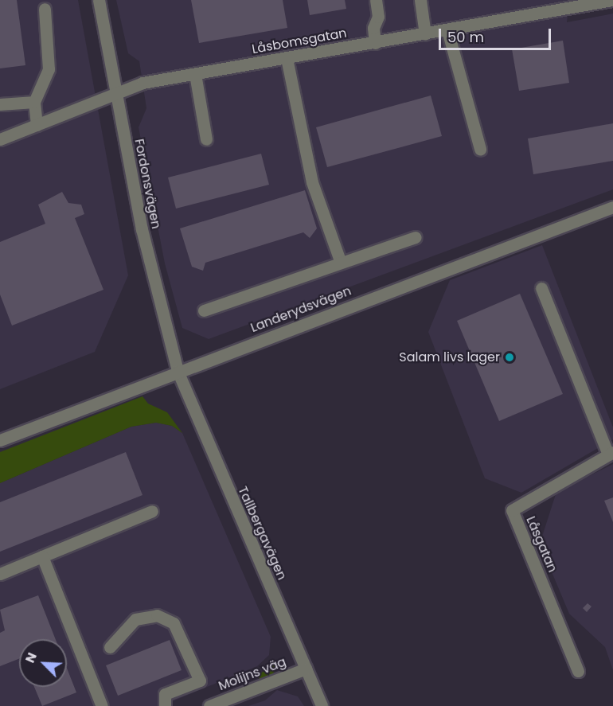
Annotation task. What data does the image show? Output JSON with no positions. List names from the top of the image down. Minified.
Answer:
{"streets":{"street":["Låsbomsgatan","Fordonsvägen","Landerydsvägen","Tallbergavägen","Låsgatan","Molijns väg"]},"crossings":[["Låsbomsgatan","Fordonsvägen"],["Fordonsvägen","Landerydsvägen"],["Fordonsvägen","Tallbergavägen"],["Landerydsvägen","Tallbergavägen"],["Tallbergavägen","Molijns väg"]],"places":["Salam livs lager"],"scale_bar":"50 m","north":"top left"}
